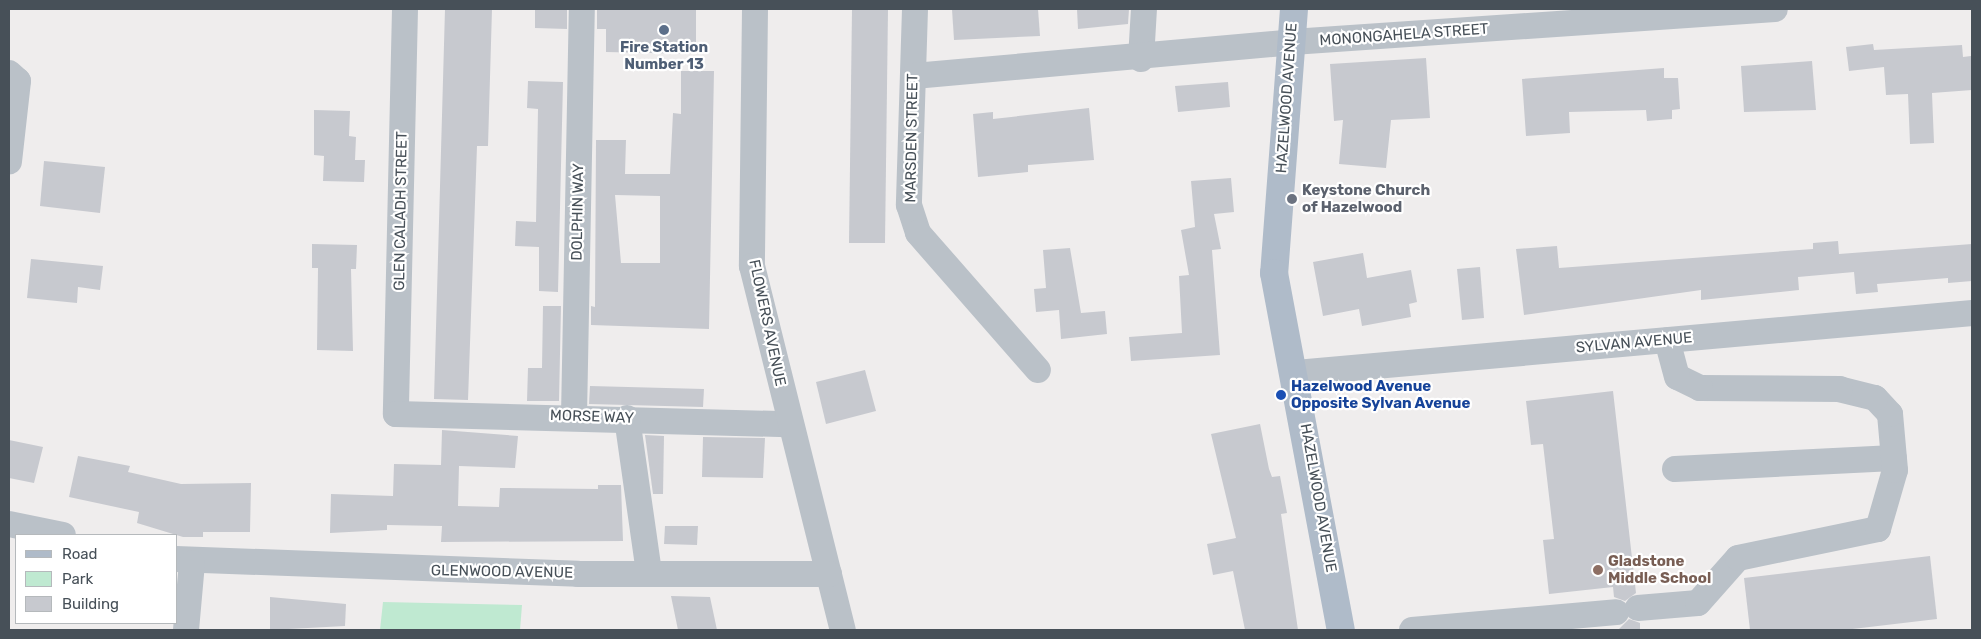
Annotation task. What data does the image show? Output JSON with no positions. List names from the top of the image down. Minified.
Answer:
{"streets":{"main road":["HAZELWOOD AVENUE"],"street":["MONONGAHELA STREET","MARSDEN STREET","GLEN CALADH STREET","DOLPHIN WAY","FLOWERS AVENUE","SYLVAN AVENUE","MORSE WAY","GLENWOOD AVENUE"]},"crossings":[["MONONGAHELA STREET","HAZELWOOD AVENUE"],["MONONGAHELA STREET","MARSDEN STREET"],["HAZELWOOD AVENUE","SYLVAN AVENUE"],["GLEN CALADH STREET","MORSE WAY"],["DOLPHIN WAY","MORSE WAY"],["FLOWERS AVENUE","MORSE WAY"],["FLOWERS AVENUE","GLENWOOD AVENUE"]],"places":["Fire Station Number 13","Keystone Church of Hazelwood","Hazelwood Avenue Opposite Sylvan Avenue","Gladstone Middle School"],"legend":["Road","Park","Building"]}
